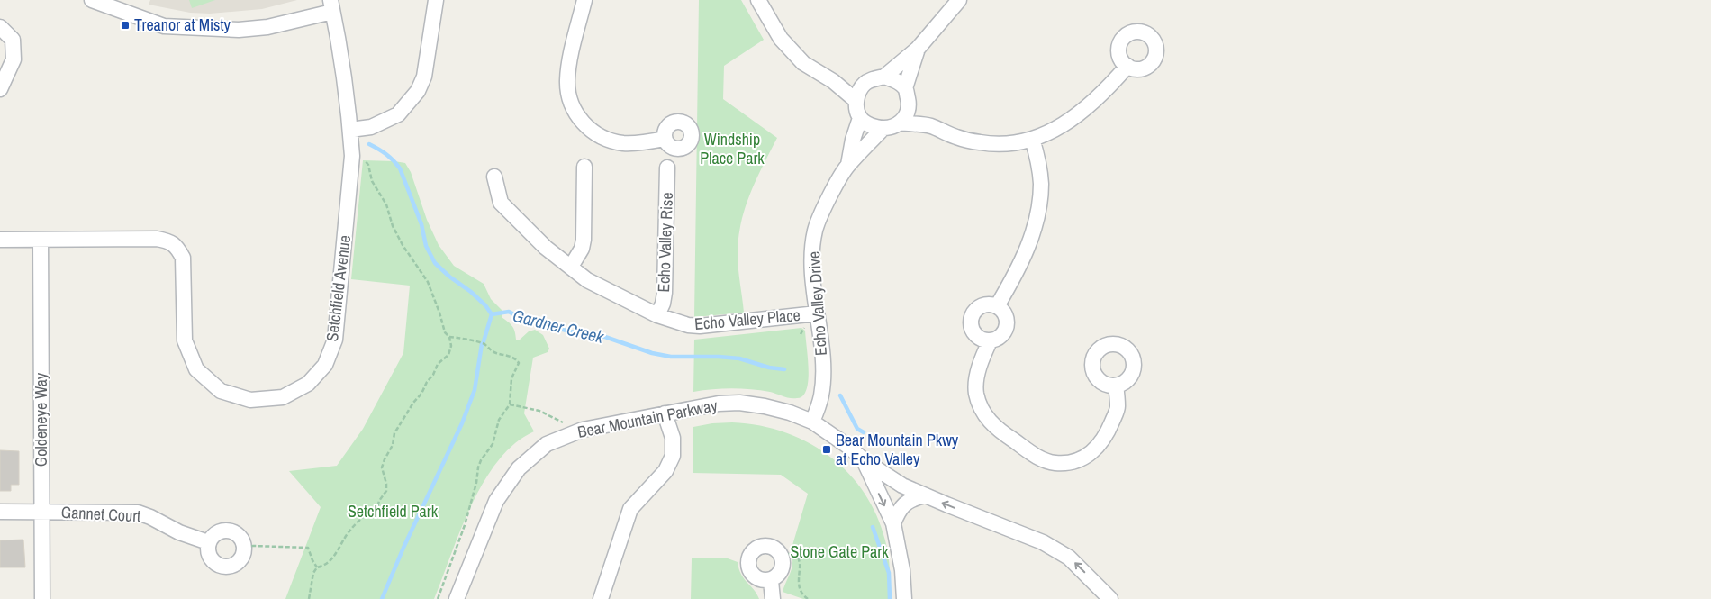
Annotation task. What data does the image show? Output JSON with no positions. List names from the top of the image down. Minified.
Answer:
{"streets":{"street":["Echo Valley Rise","Setchfield Avenue","Echo Valley Drive","Echo Valley Place","Bear Mountain Parkway","Goldeneye Way","Gannet Court"]},"crossings":[["Echo Valley Rise","Echo Valley Place"],["Setchfield Avenue","Goldeneye Way"],["Echo Valley Drive","Echo Valley Place"],["Echo Valley Drive","Bear Mountain Parkway"],["Goldeneye Way","Gannet Court"]],"water":["Gardner Creek"],"parks":["Windship Place Park","Setchfield Park","Stone Gate Park"],"places":{"transit":["Treanor at Misty","Bear Mountain Pkwy at Echo Valley"]}}
